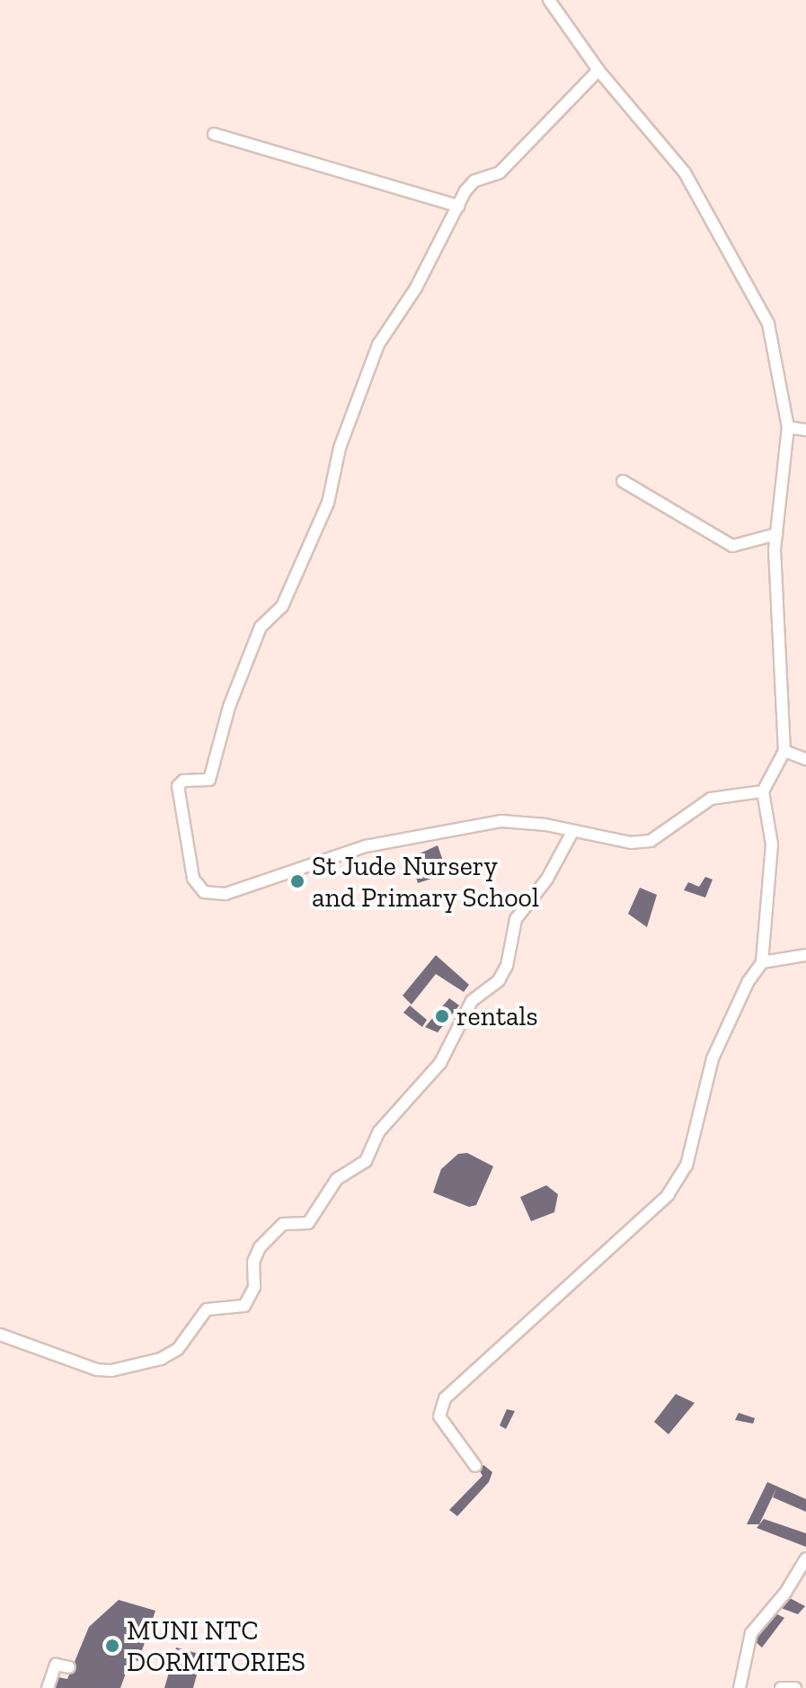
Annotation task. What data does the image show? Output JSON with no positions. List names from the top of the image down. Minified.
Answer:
{"places":["St Jude Nursery and Primary School","rentals","MUNI NTC DORMITORIES"]}
